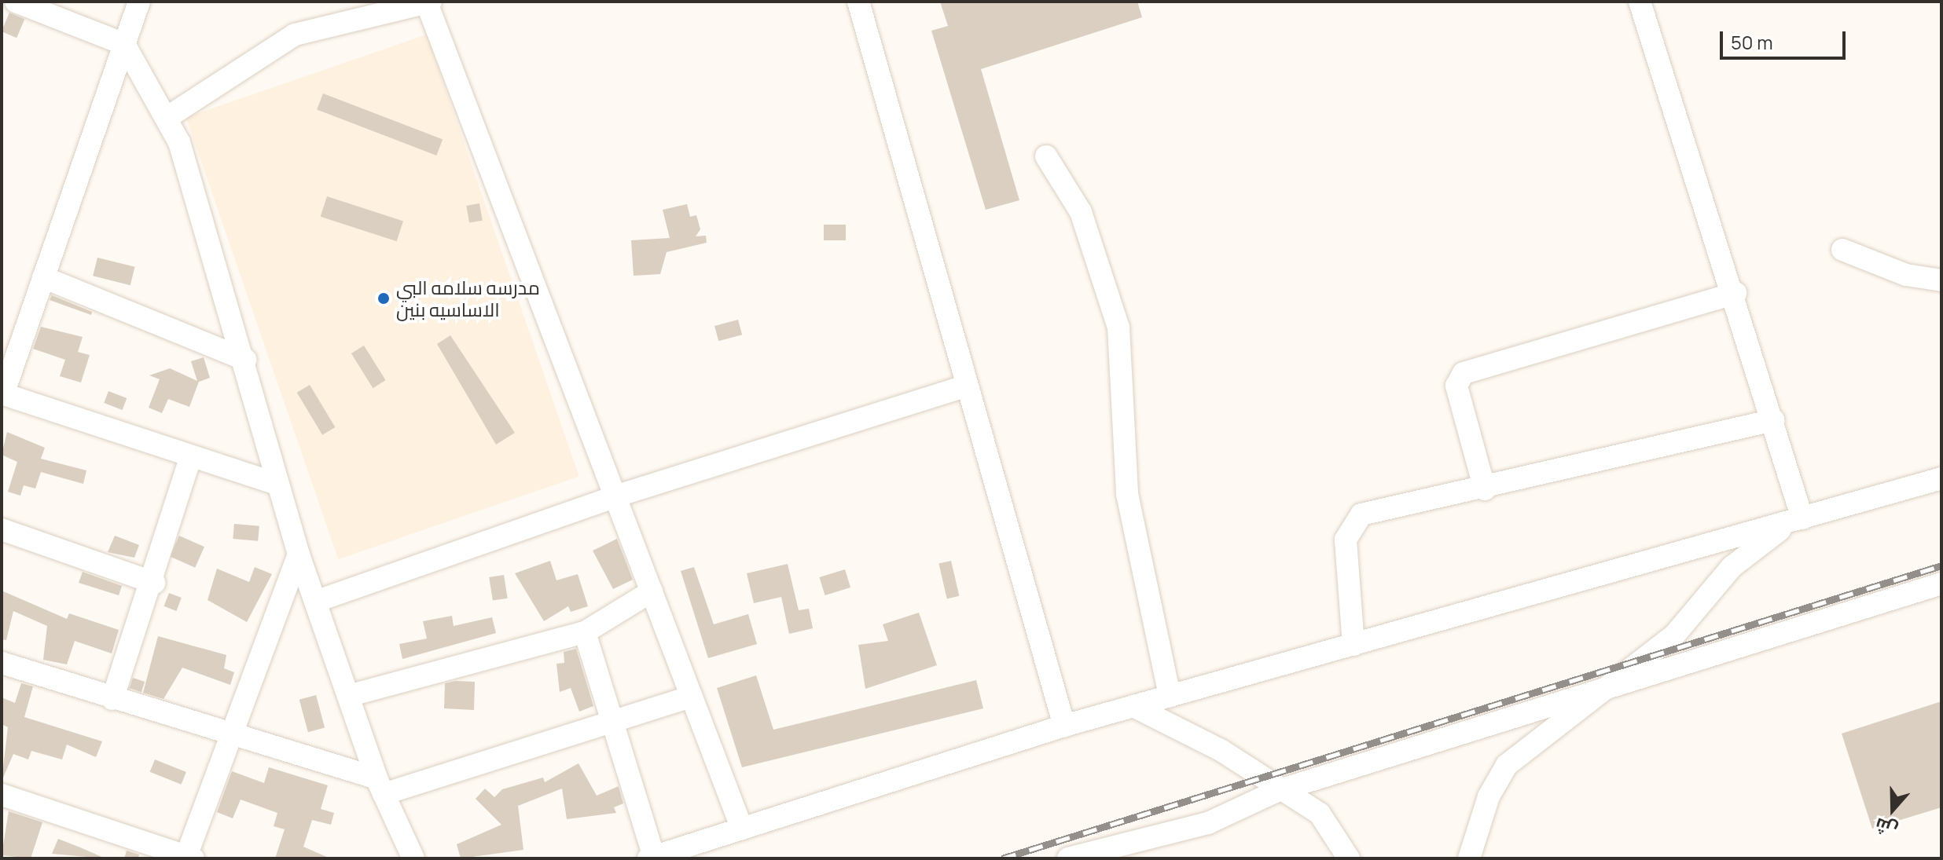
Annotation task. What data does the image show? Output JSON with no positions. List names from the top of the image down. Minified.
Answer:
{"places":["مدرسه سلامه البي الاساسيه بنين"],"scale_bar":"50 m","north":"bottom"}
